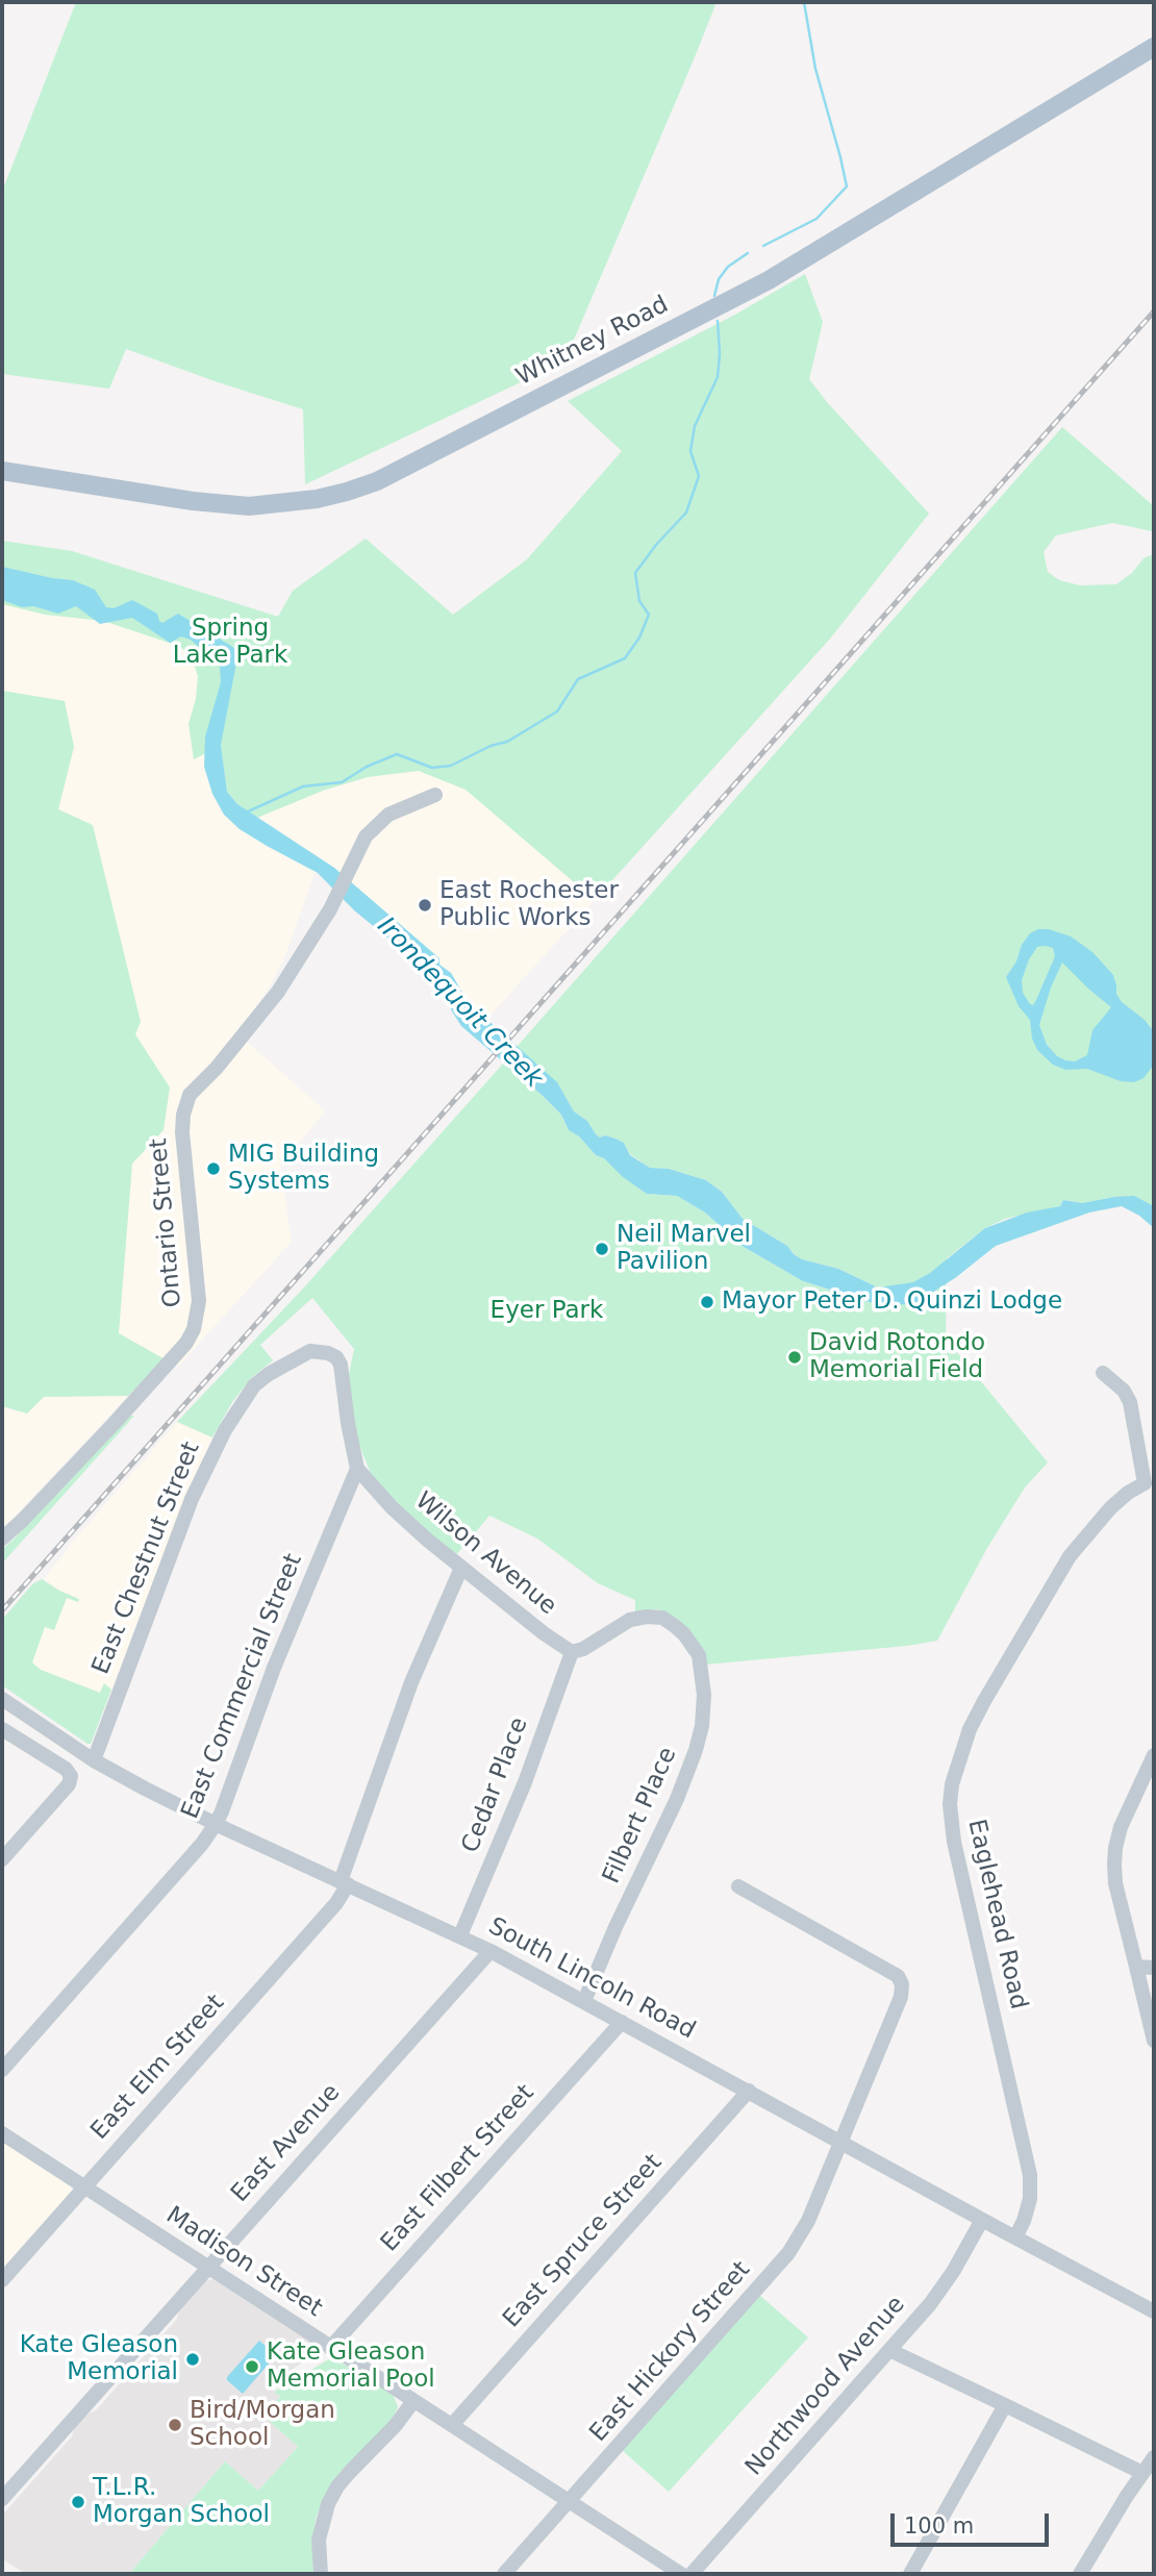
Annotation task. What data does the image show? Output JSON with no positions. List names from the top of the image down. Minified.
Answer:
{"streets":{"main road":["Whitney Road"],"street":["Ontario Street","Wilson Avenue","East Chestnut Street","East Commercial Street","Cedar Place","Filbert Place","Eaglehead Road","South Lincoln Road","East Elm Street","East Avenue","East Filbert Street","East Spruce Street","Madison Street","East Hickory Street","Northwood Avenue"]},"crossings":[["Wilson Avenue","East Chestnut Street"],["Wilson Avenue","East Commercial Street"],["Wilson Avenue","Cedar Place"],["Wilson Avenue","Filbert Place"],["Wilson Avenue","East Elm Street"],["East Chestnut Street","East Commercial Street"],["East Chestnut Street","South Lincoln Road"],["East Commercial Street","South Lincoln Road"],["Cedar Place","Filbert Place"],["Cedar Place","South Lincoln Road"],["Filbert Place","South Lincoln Road"],["Eaglehead Road","South Lincoln Road"],["South Lincoln Road","East Elm Street"],["South Lincoln Road","East Avenue"],["South Lincoln Road","East Filbert Street"],["South Lincoln Road","East Spruce Street"],["South Lincoln Road","East Hickory Street"],["South Lincoln Road","Northwood Avenue"],["East Elm Street","Madison Street"],["East Avenue","Madison Street"],["East Filbert Street","Madison Street"],["East Spruce Street","Madison Street"],["Madison Street","East Hickory Street"]],"water":["Irondequoit Creek"],"parks":["Spring Lake Park","Eyer Park"],"places":["East Rochester Public Works","MIG Building Systems","Neil Marvel Pavilion","Mayor Peter D. Quinzi Lodge","David Rotondo Memorial Field","Kate Gleason Memorial","Kate Gleason Memorial Pool","Bird/Morgan School","T.L.R. Morgan School"],"scale_bar":"100 m"}
